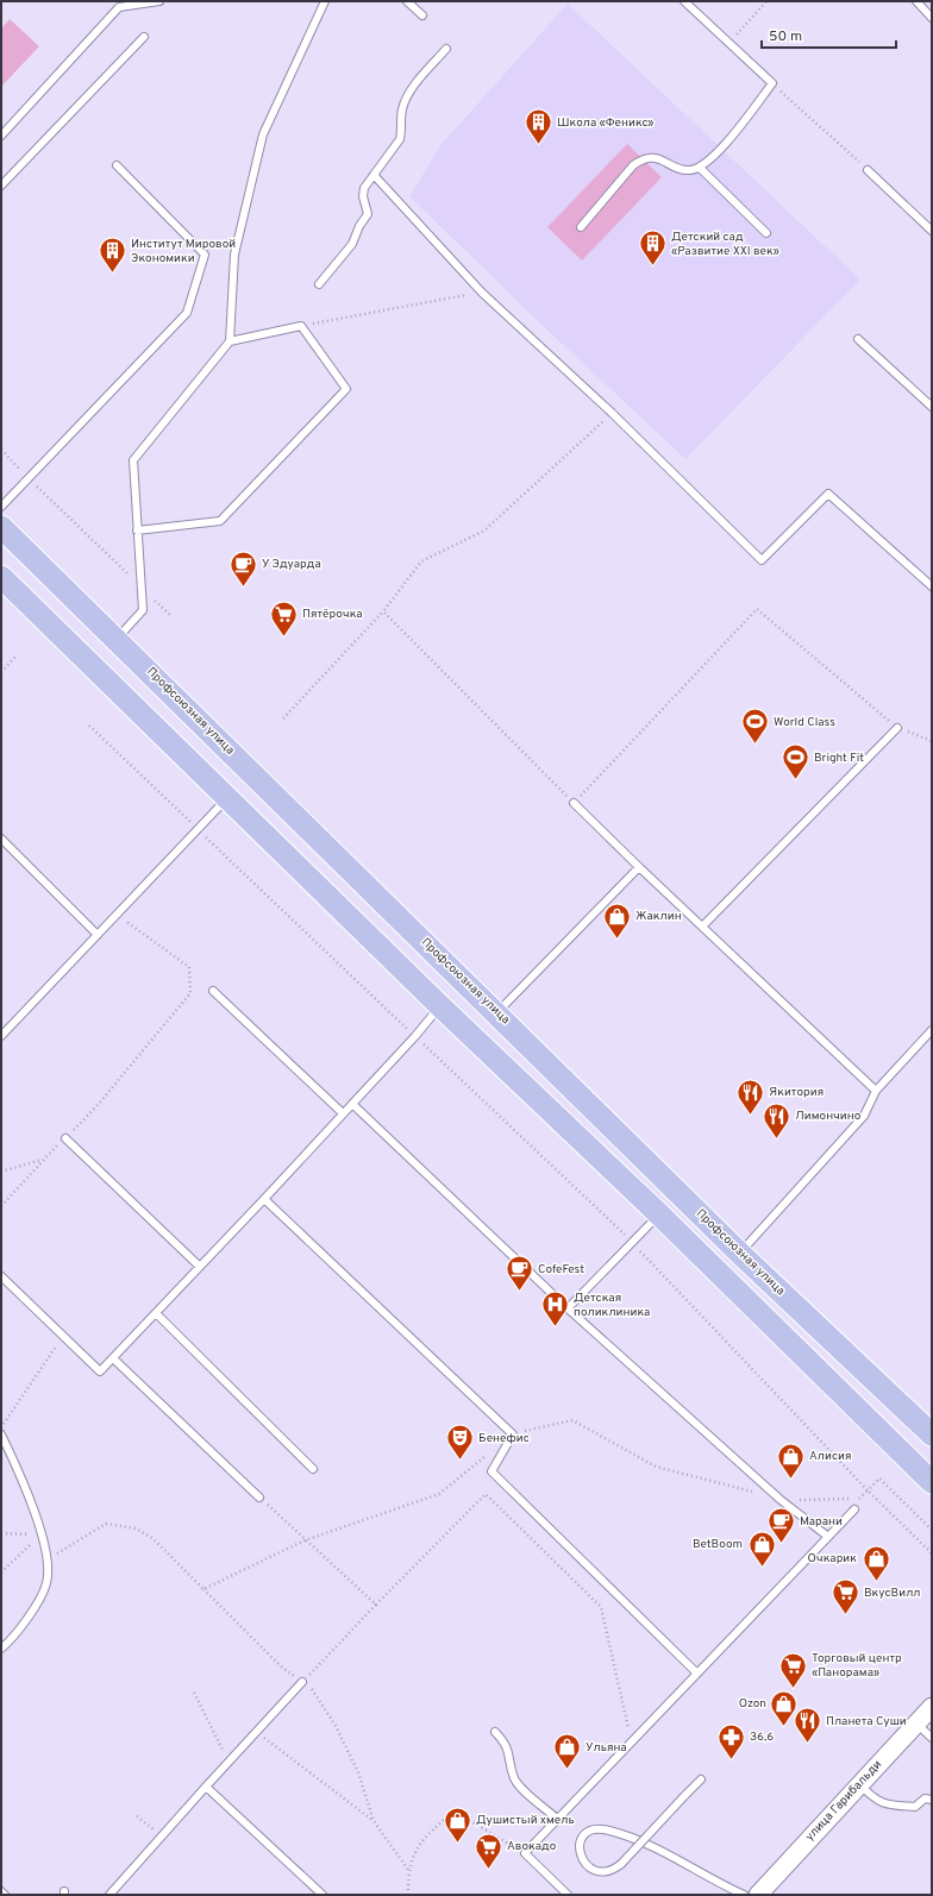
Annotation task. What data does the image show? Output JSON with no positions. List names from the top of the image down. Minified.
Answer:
{"streets":{"main road":["Профсоюзная улица"],"street":["улица Гарибальди"]},"places":{"building":["Школа «Феникс»","Детский сад «Развитие XXI век»","Институт Мировой Экономики"],"cafe":["У Эдуарда","CofeFest","Марани"],"supermarket":["Пятёрочка","ВкусВилл","Торговый центр «Панорама»","Авокадо"],"sports":["World Class","Bright Fit"],"shop":["Жаклин","Алисия","BetBoom","Очкарик","Ozon","Ульяна","Душистый хмель"],"restaurant":["Якитория","Лимончино","Планета Суши"],"hospital":["Детская поликлиника"],"theatre":["Бенефис"],"pharmacy":["36,6"]},"scale_bar":"50 m"}
